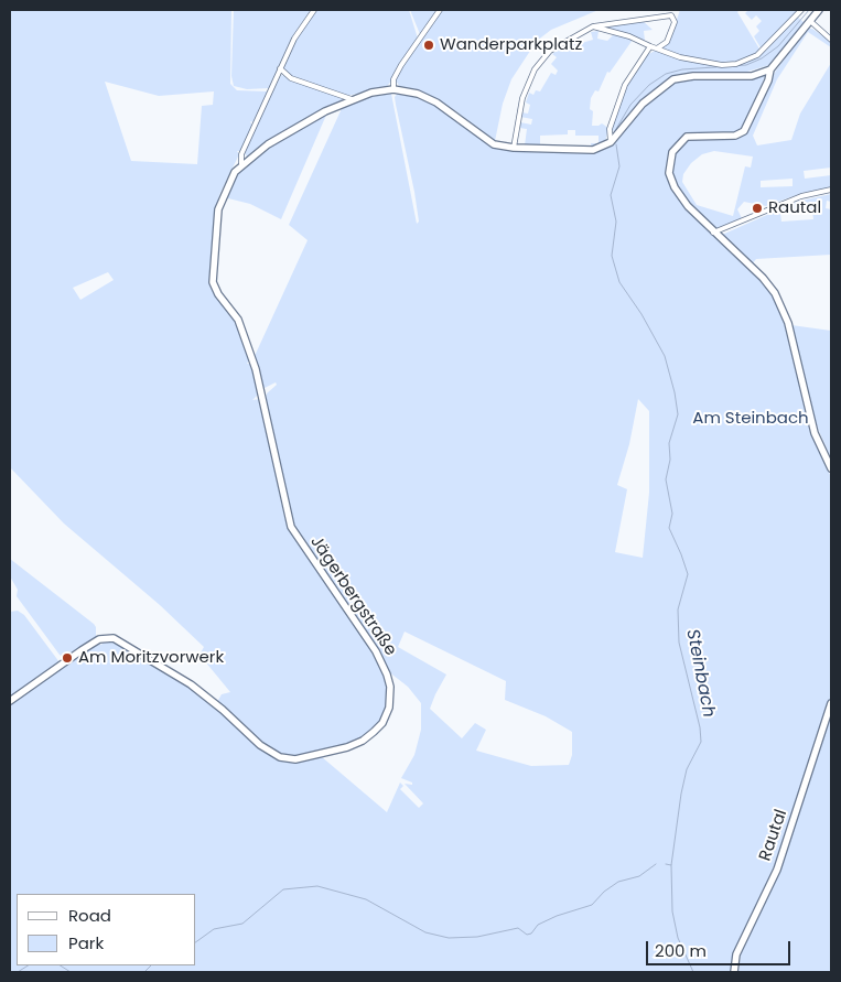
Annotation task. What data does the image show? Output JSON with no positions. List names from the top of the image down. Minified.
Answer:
{"streets":{"street":["Jägerbergstraße","Rautal"]},"water":["Steinbach"],"parks":["Am Steinbach"],"places":["Wanderparkplatz","Rautal","Am Moritzvorwerk"],"legend":["Road","Park"],"scale_bar":"200 m"}
